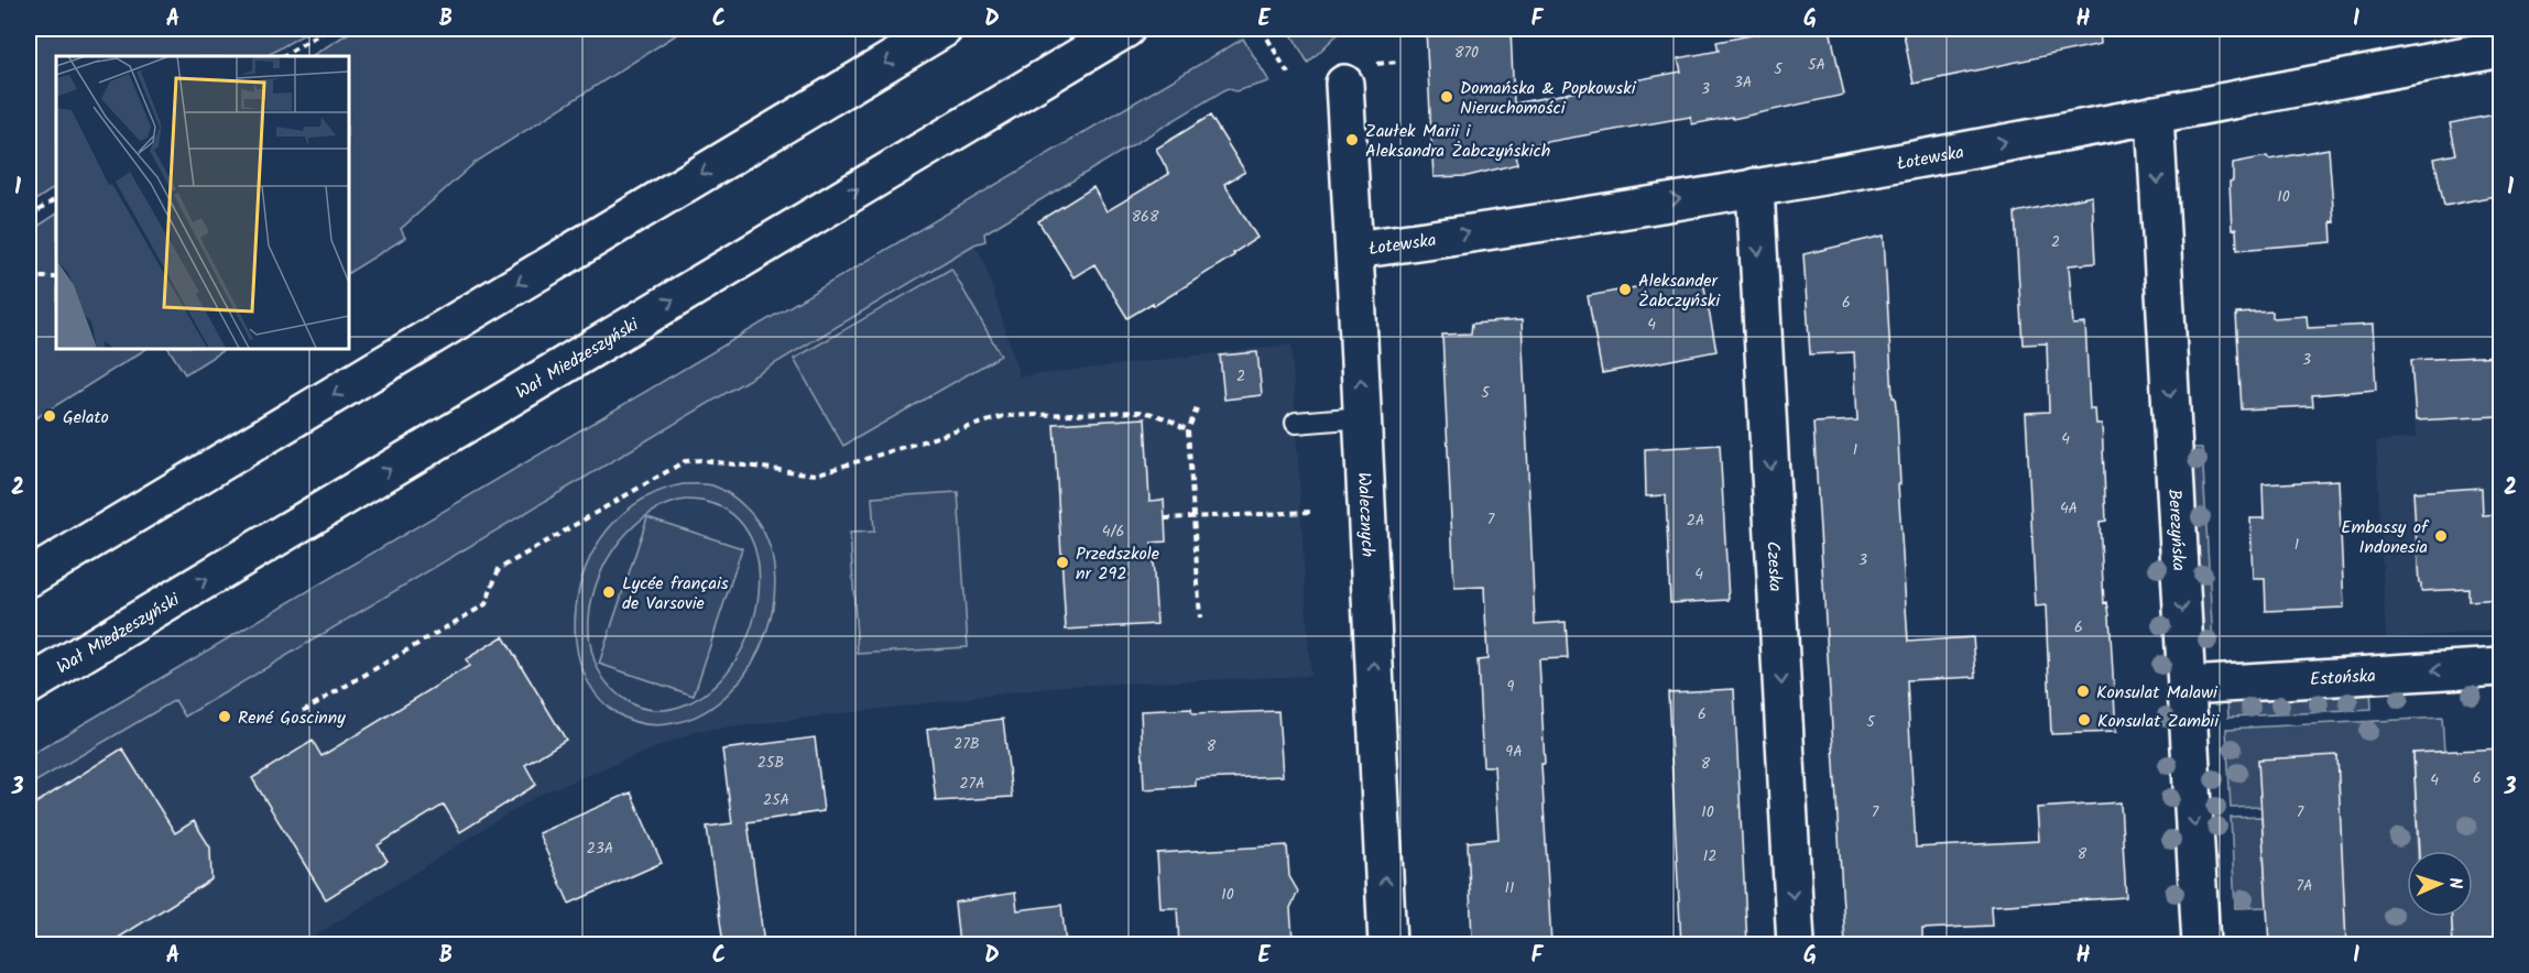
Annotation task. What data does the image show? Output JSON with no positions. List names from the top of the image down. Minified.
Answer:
{"streets":{"street":["Łotewska","Wał Miedzeszyński","Walecznych","Berezyńska","Czeska","Estońska"]},"crossings":[["Łotewska","Walecznych"],["Łotewska","Berezyńska"],["Łotewska","Czeska"],["Berezyńska","Estońska"]],"one_way":["Łotewska","Walecznych","Berezyńska","Czeska","Estońska"],"places":["Domańska & Popkowski Nieruchomości","Zaułek Marii i Aleksandra Żabczyńskich","Aleksander Żabczyński","Gelato","Embassy of Indonesia","Przedszkole nr 292","Lycée français de Varsovie","Konsulat Malawi","René Goscinny","Konsulat Zambii"],"house_numbers":["870","5A","5","3A","3","10","868","2","6","4","3","2","5","4","1","4A","7","2A","4/6","1","3","4","6","9","6","5","27B","8","9A","25B","8","6","4","27A","25A","10","7","7","23A","8","12","7A","11","10"],"north":"right","grid":{"columns":["A","B","C","D","E","F","G","H","I"],"rows":["1","2","3"]}}
